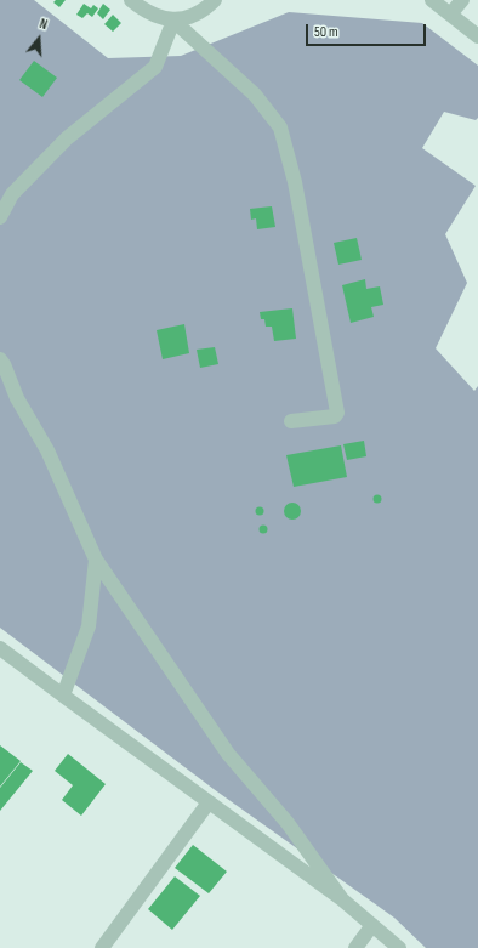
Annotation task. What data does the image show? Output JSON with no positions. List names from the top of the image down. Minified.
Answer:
{"scale_bar":"50 m","north":"top"}
